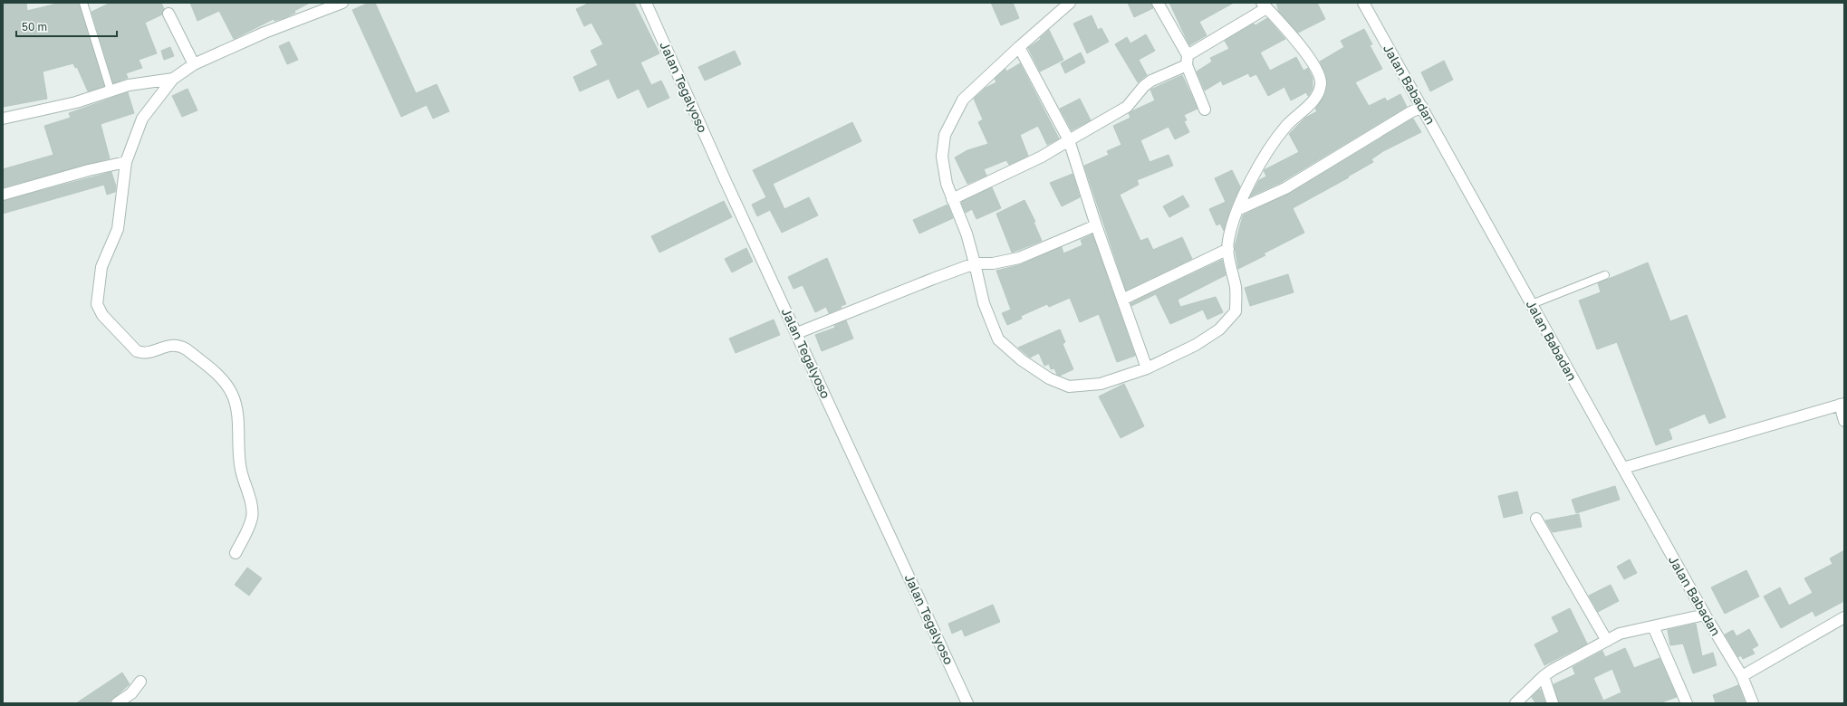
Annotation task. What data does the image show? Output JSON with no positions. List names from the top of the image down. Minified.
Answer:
{"streets":{"street":["Jalan Babadan","Jalan Tegalyoso"]},"scale_bar":"50 m"}
